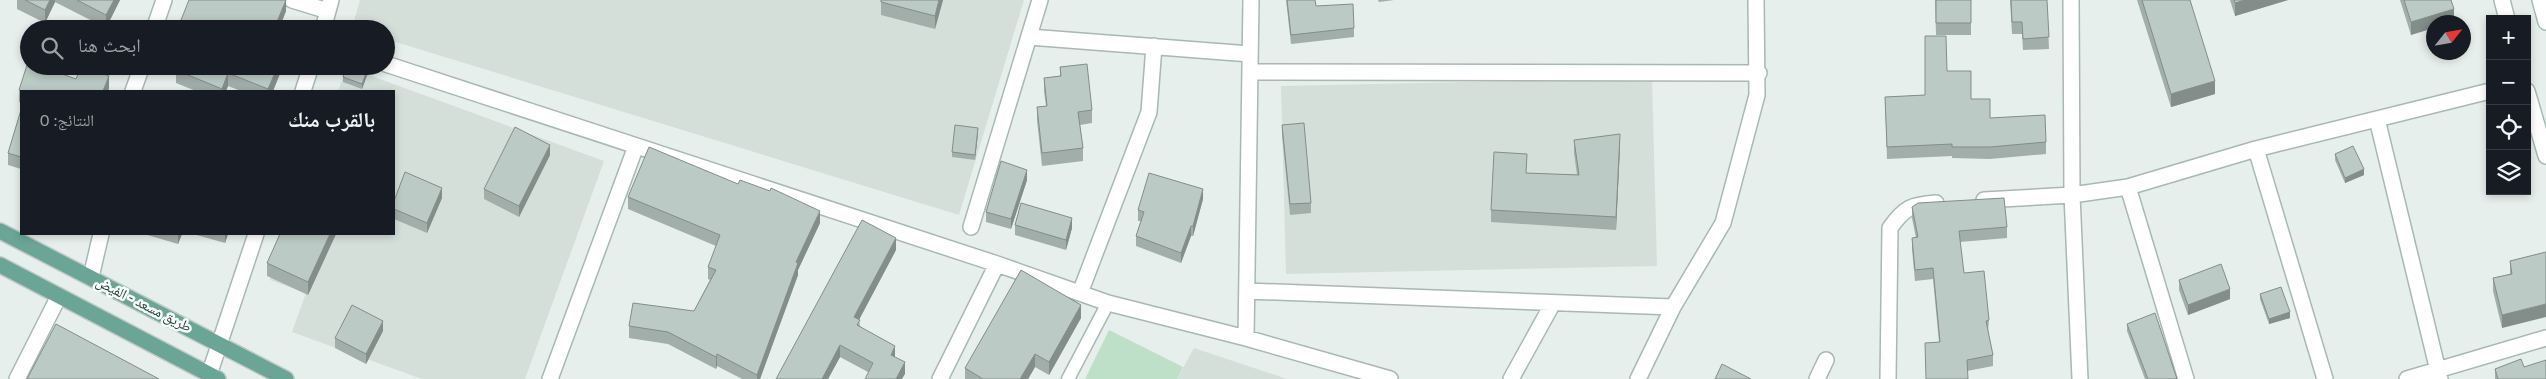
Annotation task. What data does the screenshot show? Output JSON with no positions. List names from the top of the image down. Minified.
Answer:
{"streets":{"main road":["طريق مسعد - الفيض"]},"north":"top right","page":{"map_buttons":["+","−"],"search":"ابحث هنا","heading":["بالقرب منك","النتائج: 0"]}}
